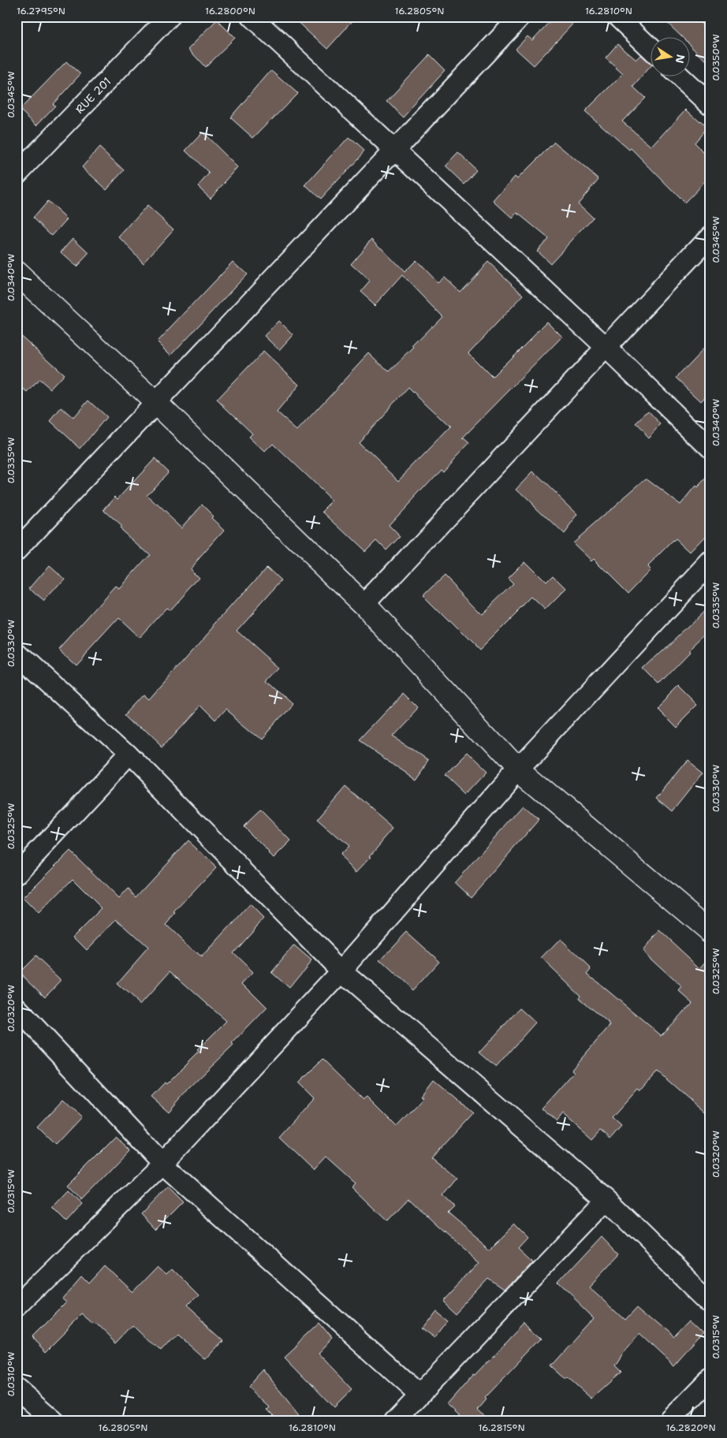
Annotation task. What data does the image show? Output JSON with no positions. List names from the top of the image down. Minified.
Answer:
{"streets":{"street":["RUE 201"]},"north":"right","coordinates":["16.2795°N","16.2800°N","16.2805°N","16.2810°N","0.0350°W","0.0345°W","0.0340°W","0.0335°W","0.0330°W","0.0325°W","0.0320°W","0.0315°W","0.0310°W","16.2815°N","16.2820°N"]}
